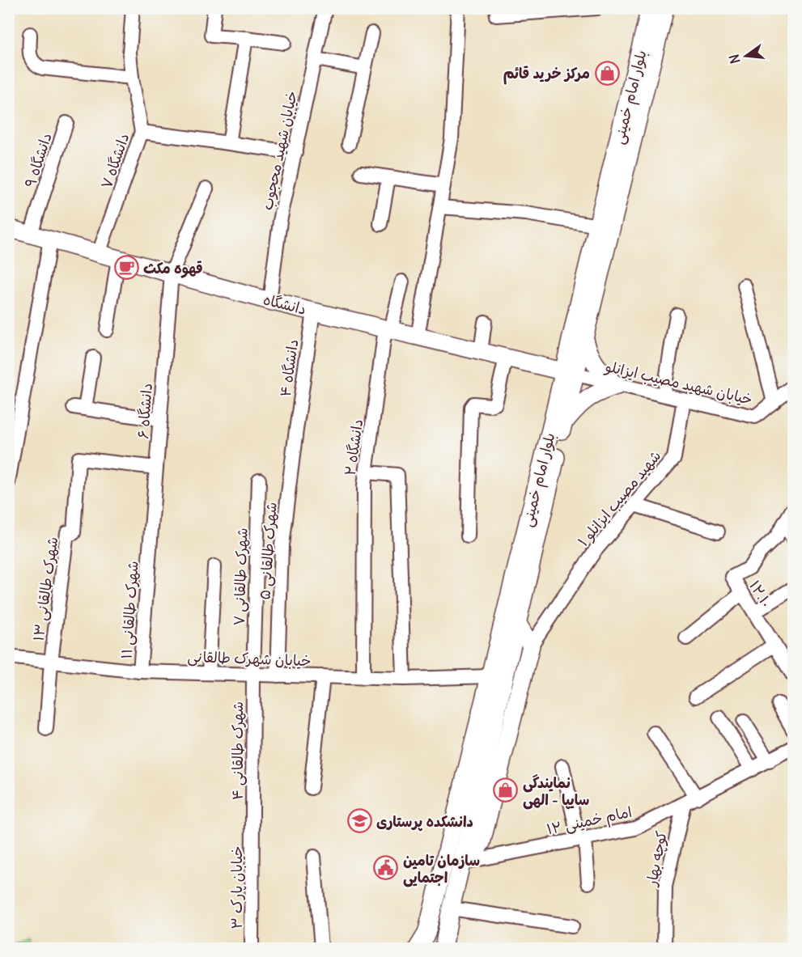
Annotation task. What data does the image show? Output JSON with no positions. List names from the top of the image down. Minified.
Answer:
{"streets":{"main road":["بلوار امام خمینی","دانشگاه"],"street":["خیابان شهید محجوب","دانشگاه ۹","دانشگاه ۷","دانشگاه ۴","خیابان شهید مصیب ایزانلو","دانشگاه ۶","دانشگاه ۲","شهید مصیب ایزانلو ۱","شهرک طالقانی ۵","شهرک طالقانی ۷","شهرک طالقانی ۱۳","۱۲.۱۰","شهرک طالقانی ۱۱","خیابان شهرک طالقانی","شهرک طالقانی ۴","امام خمینی ۱۲","کوچه بهار","خیابان پارک ۳"]},"crossings":[["بلوار امام خمینی","دانشگاه"],["بلوار امام خمینی","خیابان شهید مصیب ایزانلو"],["بلوار امام خمینی","خیابان شهرک طالقانی"],["بلوار امام خمینی","امام خمینی ۱۲"],["خیابان شهید محجوب","دانشگاه"],["دانشگاه ۹","دانشگاه"],["دانشگاه ۷","دانشگاه"],["دانشگاه","دانشگاه ۴"],["دانشگاه","خیابان شهید مصیب ایزانلو"],["دانشگاه","دانشگاه ۶"],["دانشگاه","دانشگاه ۲"],["دانشگاه ۴","شهرک طالقانی ۵"],["خیابان شهید مصیب ایزانلو","شهید مصیب ایزانلو ۱"],["دانشگاه ۶","شهرک طالقانی ۱۳"],["دانشگاه ۶","شهرک طالقانی ۱۱"],["دانشگاه ۲","خیابان شهرک طالقانی"],["شهرک طالقانی ۵","خیابان شهرک طالقانی"],["شهرک طالقانی ۷","خیابان شهرک طالقانی"],["شهرک طالقانی ۷","شهرک طالقانی ۴"],["شهرک طالقانی ۱۳","خیابان شهرک طالقانی"],["شهرک طالقانی ۱۱","خیابان شهرک طالقانی"],["خیابان شهرک طالقانی","شهرک طالقانی ۴"],["شهرک طالقانی ۴","خیابان پارک ۳"],["امام خمینی ۱۲","کوچه بهار"]],"places":{"shop":["مرکز خرید قائم","نمایندگی سایپا - الهی"],"cafe":["قهوه مکث"],"school or university":["دانشکده پرستاری"],"public building":["سازمان تامین اجتمایی"]},"north":"left"}
